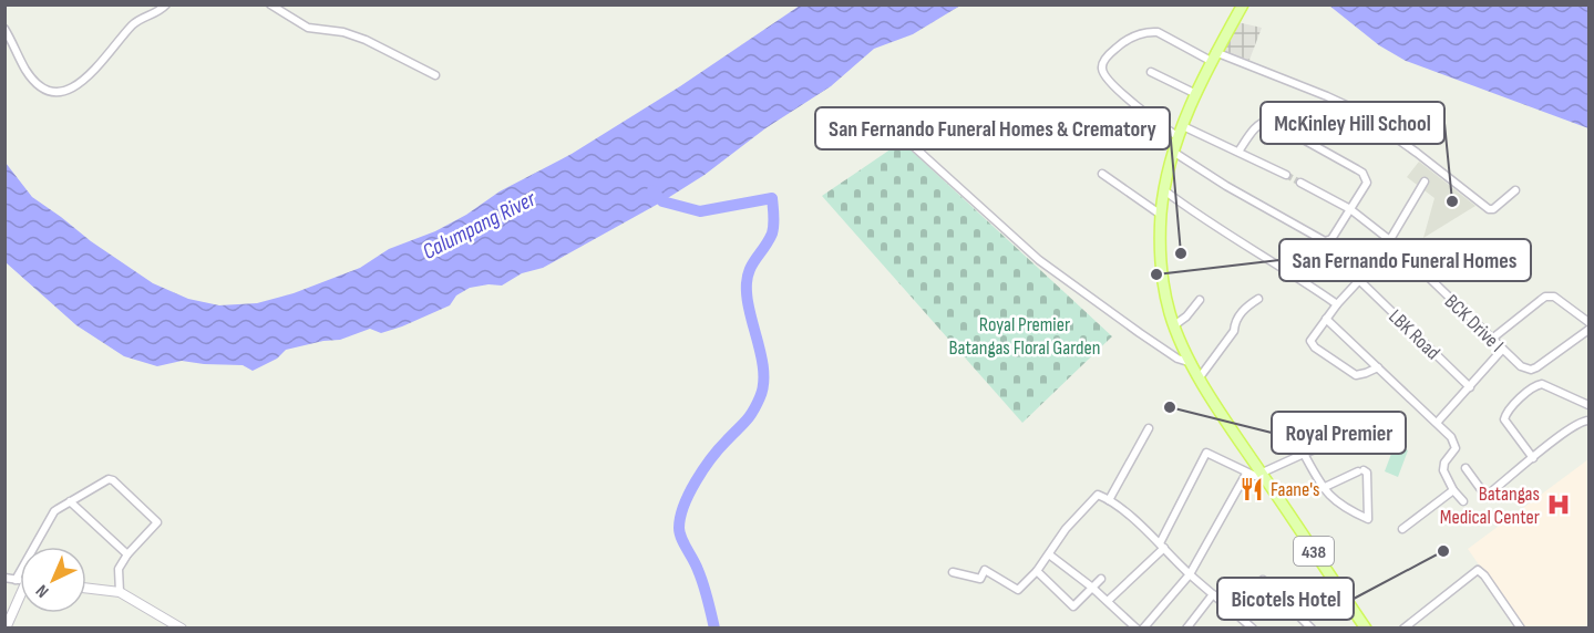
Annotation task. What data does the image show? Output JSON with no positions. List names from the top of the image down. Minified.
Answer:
{"streets":{"main road":["438"],"street":["BCK Drive I","LBK Road"]},"water":["Calumpang River"],"parks":["Royal Premier Batangas Floral Garden"],"places":{"other":["McKinley Hill School","San Fernando Funeral Homes & Crematory","San Fernando Funeral Homes","Royal Premier","Bicotels Hotel"],"restaurant":["Faane's"],"hospital":["Batangas Medical Center"]},"north":"bottom left"}
